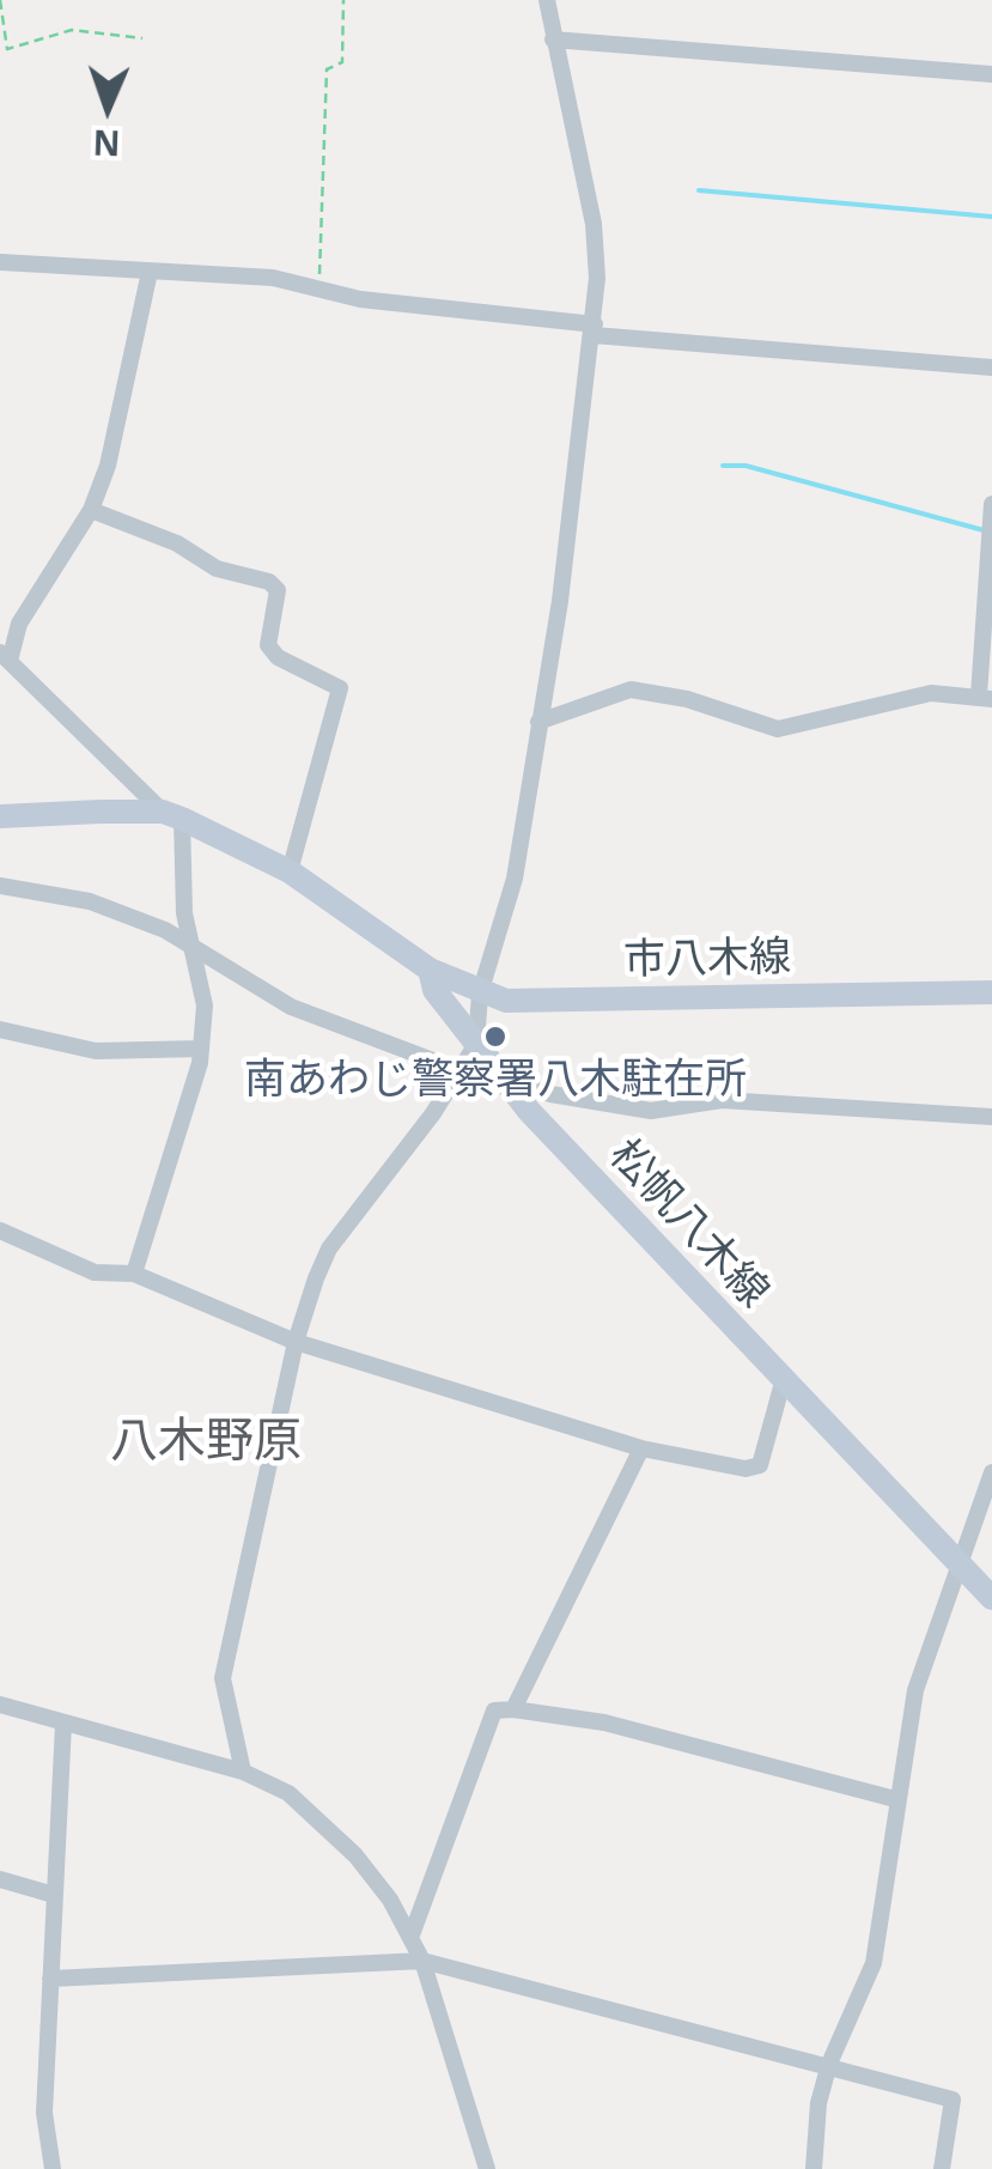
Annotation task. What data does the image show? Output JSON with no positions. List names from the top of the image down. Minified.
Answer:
{"streets":{"main road":["市八木線","松帆八木線"]},"crossings":[["市八木線","松帆八木線"]],"districts":["八木野原"],"places":["南あわじ警察署八木駐在所"],"north":"bottom"}
